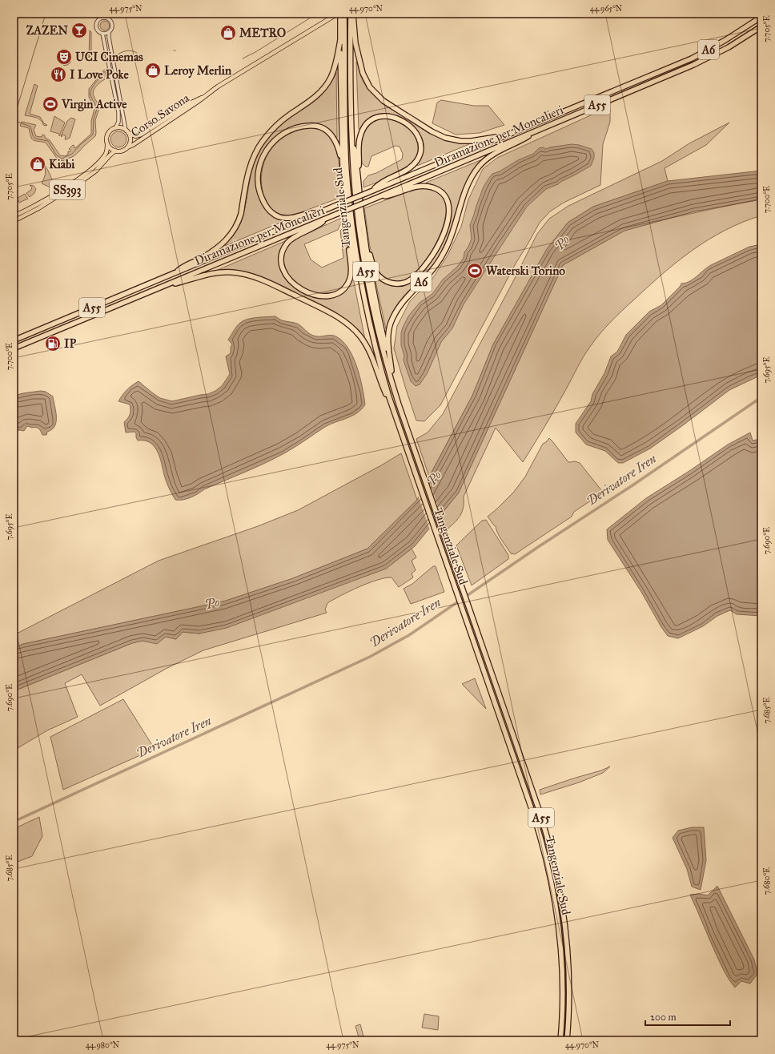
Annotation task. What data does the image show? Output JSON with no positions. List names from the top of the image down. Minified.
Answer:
{"streets":{"highway":["A6","A55","Diramazione per Moncalieri","Tangenziale Sud"],"main road":["Corso Savona","SS393"]},"crossings":[["A6","Diramazione per Moncalieri"],["A6","Tangenziale Sud"],["A55","Tangenziale Sud"]],"water":["Po","Derivatore Iren"],"places":{"bar":["ZAZEN"],"shop":["METRO","Leroy Merlin","Kiabi"],"theatre":["UCI Cinemas"],"restaurant":["I Love Poke"],"sports":["Virgin Active","Waterski Torino"],"fuel station":["IP"]},"scale_bar":"200 m","coordinates":["44.975°N","44.970°N","44.965°N","7.705°E","7.700°E","7.695°E","7.690°E","7.685°E","7.680°E","44.980°N"]}
